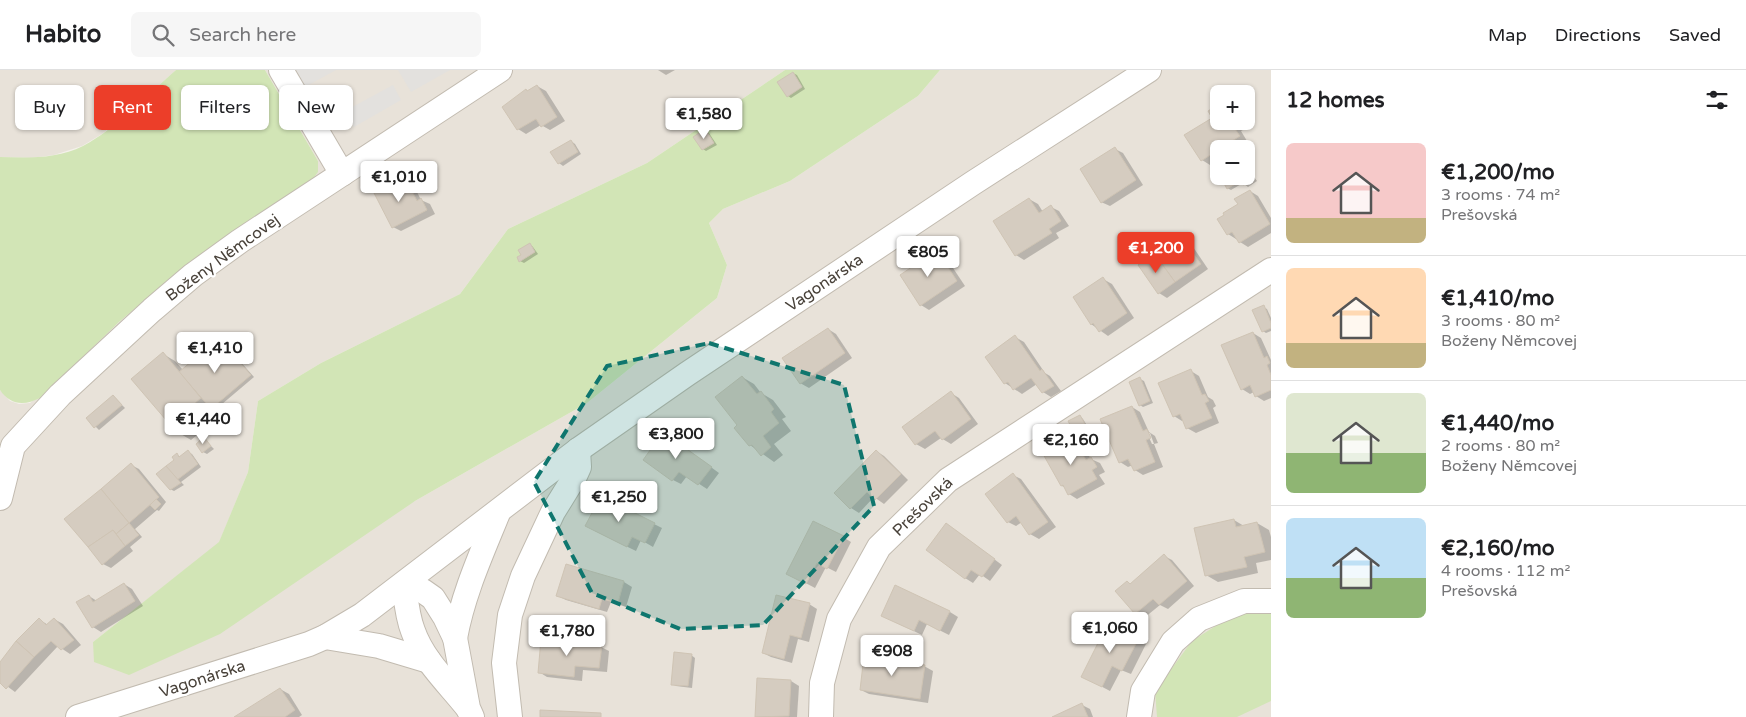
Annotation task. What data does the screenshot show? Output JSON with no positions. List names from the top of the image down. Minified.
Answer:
{"streets":{"street":["Boženy Němcovej","Vagonárska","Prešovská"]},"page":{"header":"Habito","search":"Search here","nav":["Map","Directions","Saved"],"heading":"12 homes","map_buttons":["+","−"],"chip":["Buy","Rent","Filters","New"],"price":["€1,580","€1,010","€1,200","€805","€1,410","€1,440","€3,800","€2,160","€1,250","€1,060","€1,780","€908"],"list":[{"name":"€1,200/mo","note":"3 rooms · 74 m² · Prešovská"},{"name":"€1,410/mo","note":"3 rooms · 80 m² · Boženy Němcovej"},{"name":"€1,440/mo","note":"2 rooms · 80 m² · Boženy Němcovej"},{"name":"€2,160/mo","note":"4 rooms · 112 m² · Prešovská"}]}}
